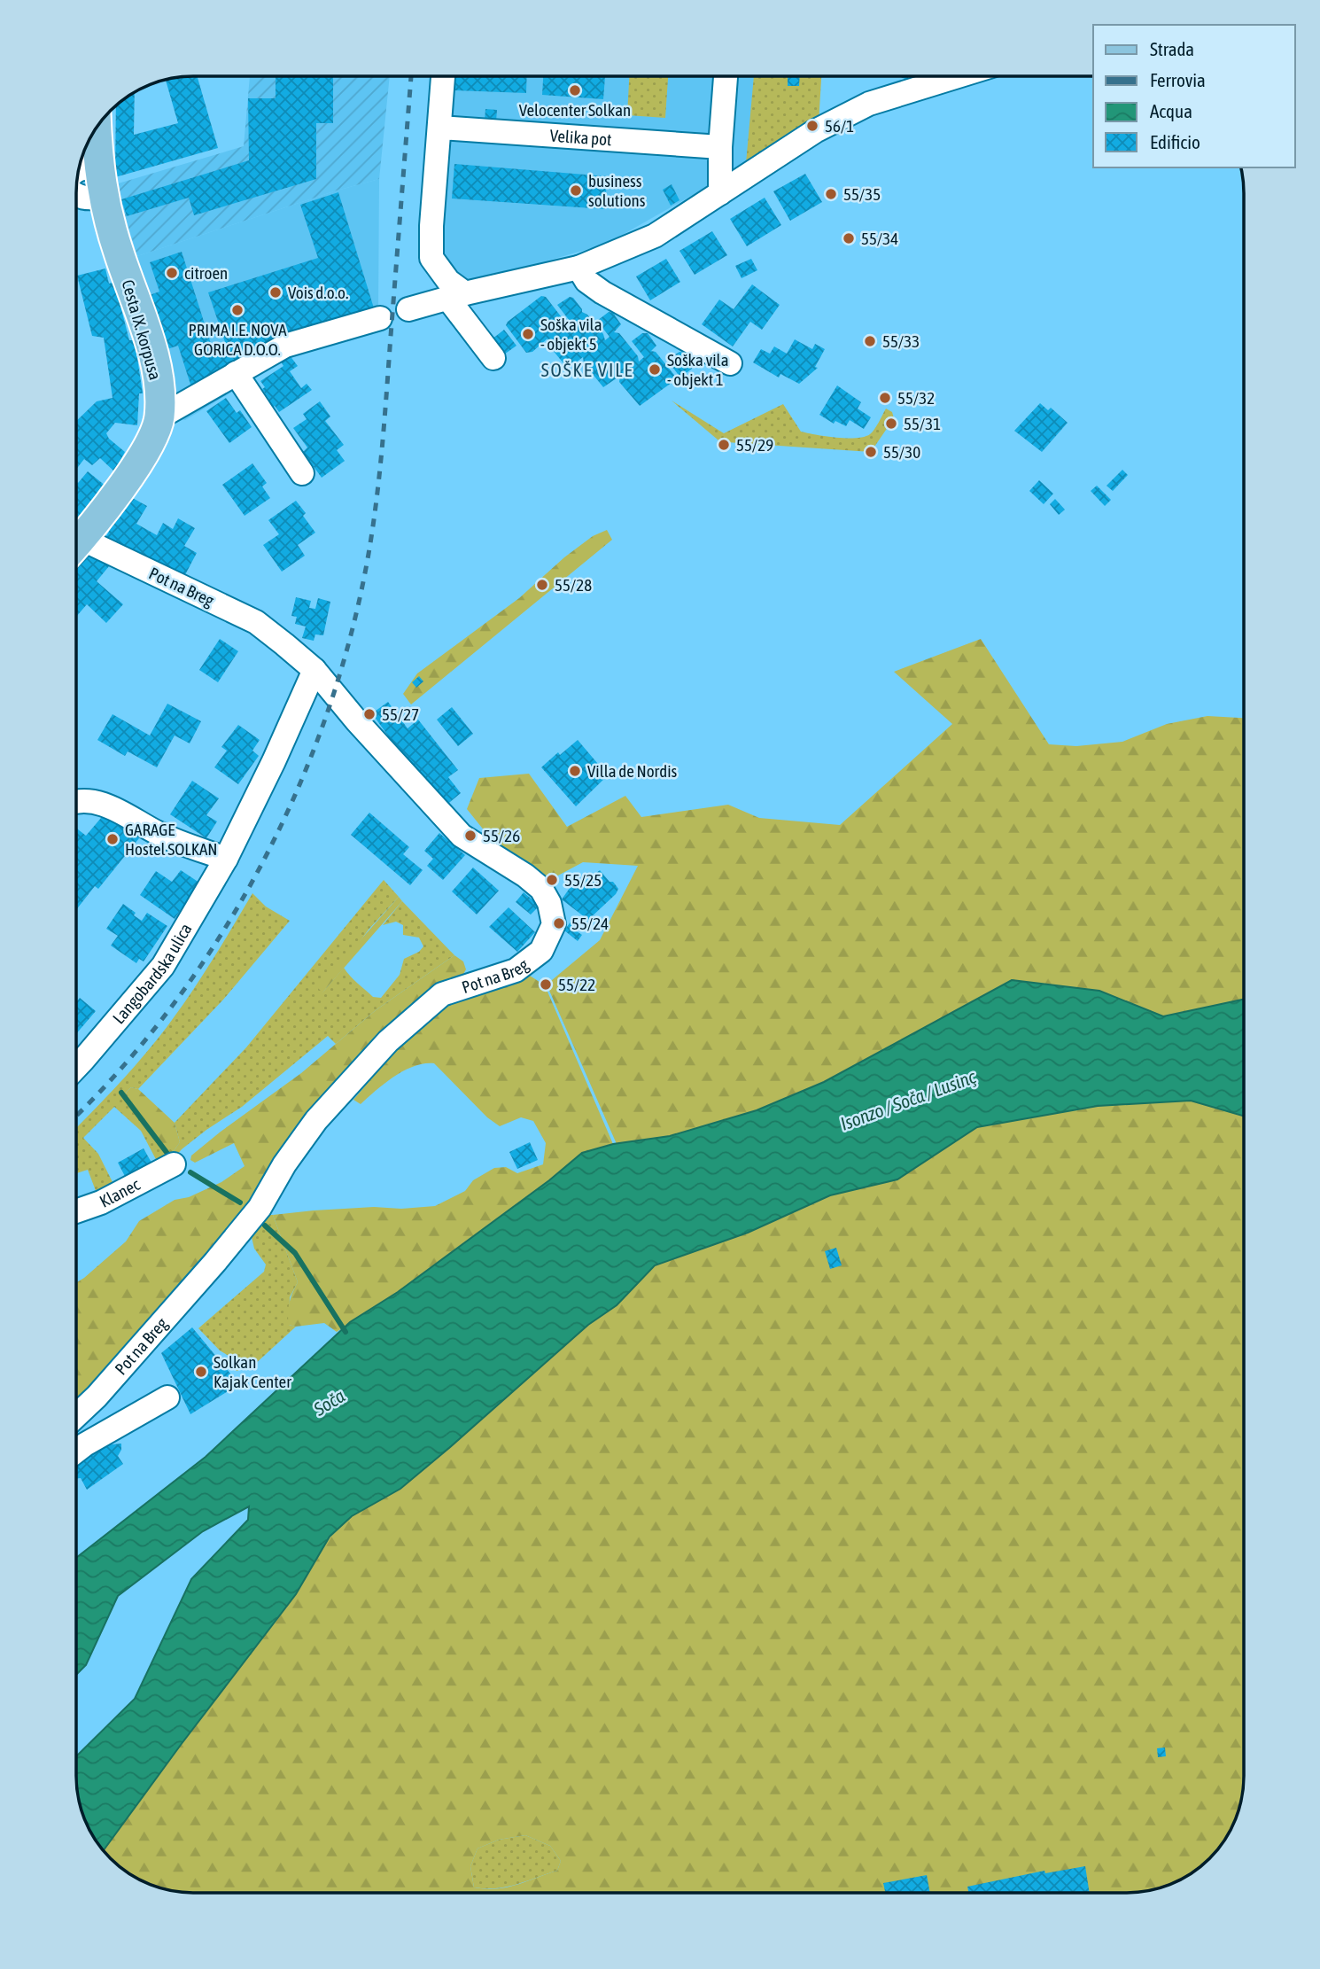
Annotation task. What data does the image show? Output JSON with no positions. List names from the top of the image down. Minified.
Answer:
{"streets":{"main road":["Cesta IX. korpusa"],"street":["Velika pot","Pot na Breg","Langobardska ulica","Klanec"]},"crossings":[["Pot na Breg","Langobardska ulica"]],"districts":["SOŠKE VILE"],"water":["Isonzo / Soča / Lusinç","Soča"],"places":["Velocenter Solkan","56/1","business solutions","55/35","55/34","citroen","Vois d.o.o.","PRIMA I.E. NOVA GORICA D.O.O.","Soška vila - objekt 5","55/33","Soška vila - objekt 1","55/32","55/31","55/29","55/30","55/28","55/27","Villa de Nordis","55/26","GARAGE Hostel SOLKAN","55/25","55/24","55/22","Solkan Kajak Center"],"legend":["Strada","Ferrovia","Acqua","Edificio"]}
